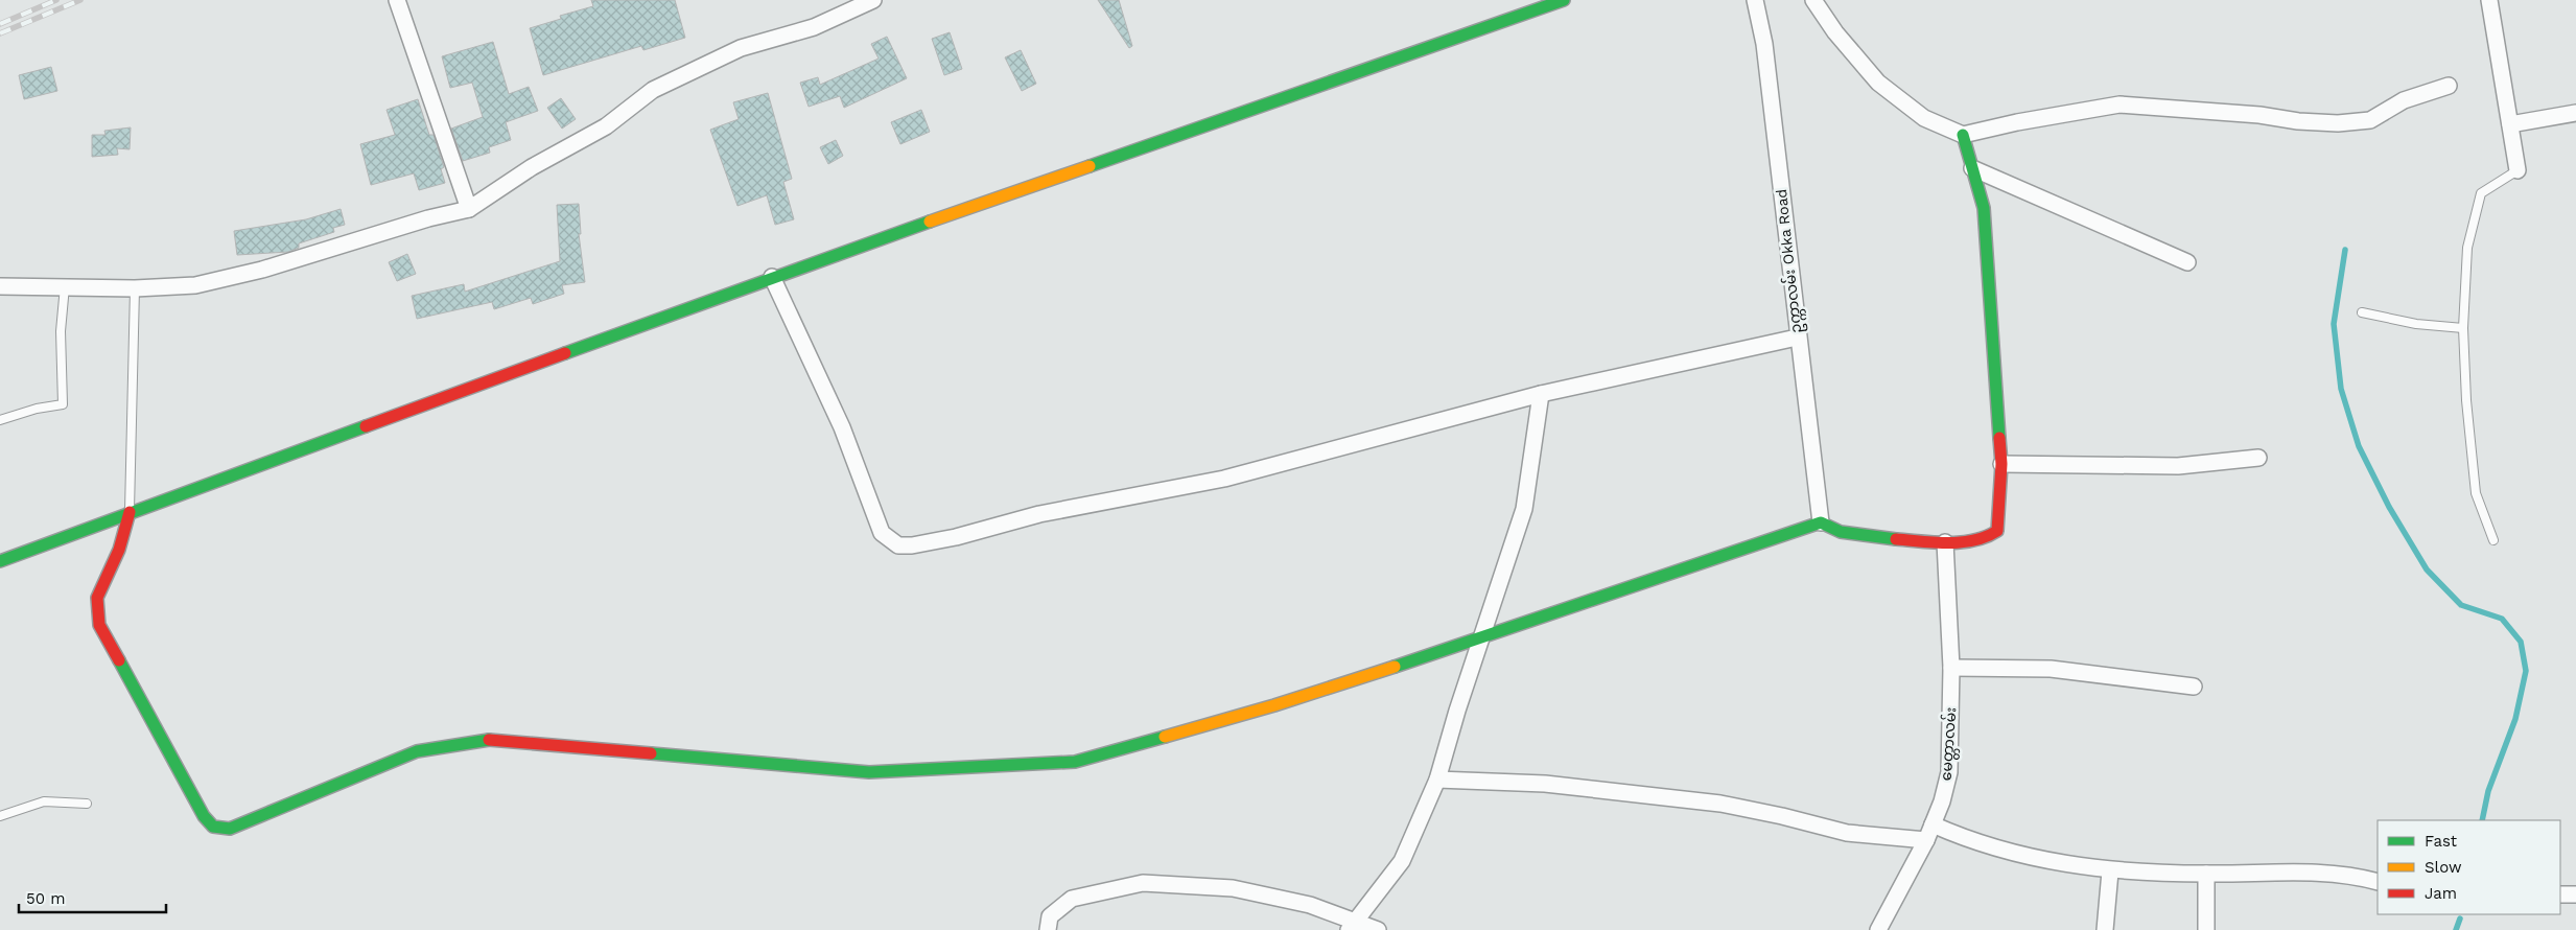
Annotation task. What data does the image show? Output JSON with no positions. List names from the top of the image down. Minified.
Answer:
{"streets":{"street":["ဥက္ကာလမ်း Okka Road","မေတ္တာလမ်း"]},"legend":["Fast","Slow","Jam"],"scale_bar":"50 m"}
